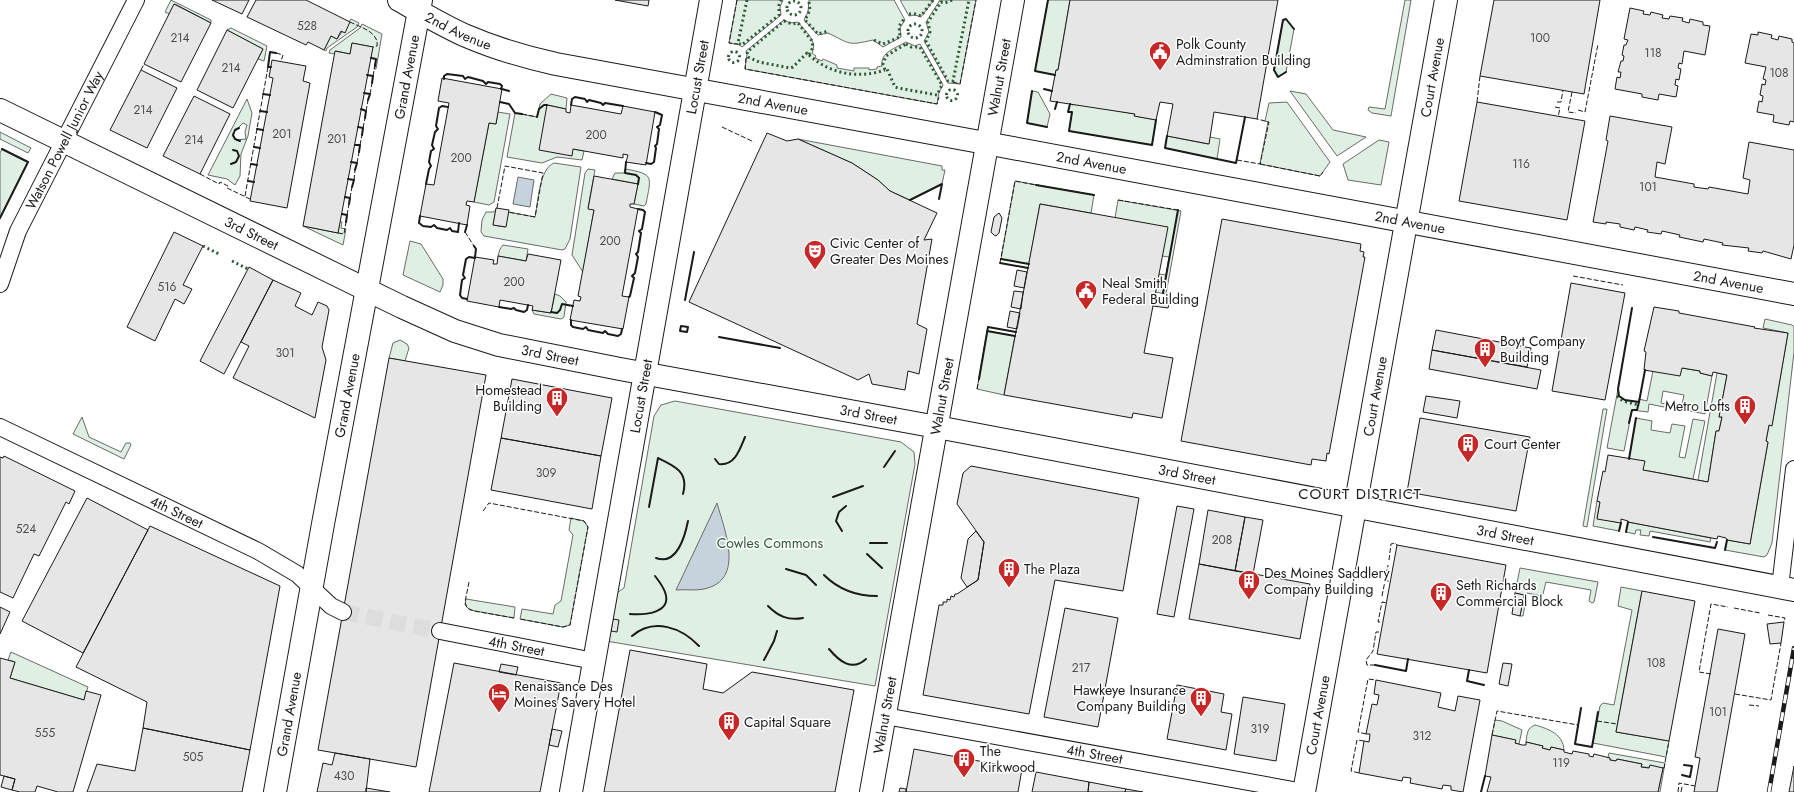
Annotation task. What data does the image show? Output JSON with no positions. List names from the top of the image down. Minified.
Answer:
{"streets":{"main road":["2nd Avenue","Grand Avenue","Locust Street","Walnut Street","Court Avenue","3rd Street"],"street":["Watson Powell Junior Way","4th Street"]},"crossings":[["2nd Avenue","Grand Avenue"],["2nd Avenue","Locust Street"],["2nd Avenue","Walnut Street"],["2nd Avenue","Court Avenue"],["Grand Avenue","3rd Street"],["Grand Avenue","4th Street"],["Locust Street","3rd Street"],["Locust Street","4th Street"],["Walnut Street","3rd Street"],["Walnut Street","4th Street"],["Court Avenue","3rd Street"],["Court Avenue","4th Street"],["Watson Powell Junior Way","3rd Street"]],"districts":["COURT DISTRICT"],"parks":["Cowles Commons"],"places":{"public building":["Polk County Adminstration Building","Neal Smith Federal Building"],"theatre":["Civic Center of Greater Des Moines"],"building":["Boyt Company Building","Homestead Building","Metro Lofts","Court Center","The Plaza","Des Moines Saddlery Company Building","Seth Richards Commercial Block","Hawkeye Insurance Company Building","Capital Square","The Kirkwood"],"hotel":["Renaissance Des Moines Savery Hotel"]},"house_numbers":["528","214","100","118","214","108","214","201","200","201","214","200","116","101","200","200","516","301","309","524","208","108","217","101","319","555","312","505","119","430"]}
